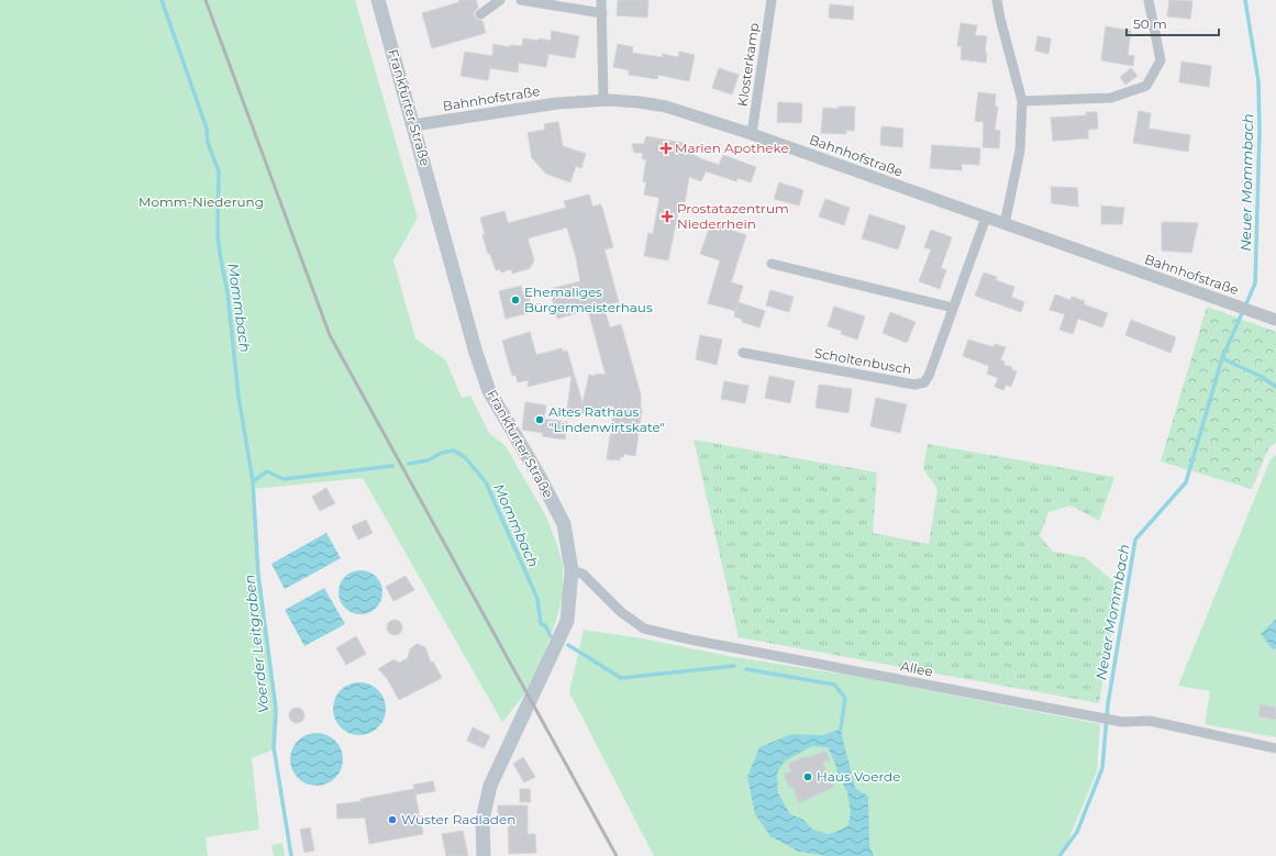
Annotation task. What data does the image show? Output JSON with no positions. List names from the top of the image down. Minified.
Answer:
{"streets":{"main road":["Frankfurter Straße"],"street":["Klosterkamp","Bahnhofstraße","Scholtenbusch","Allee"]},"crossings":[["Klosterkamp","Bahnhofstraße"],["Bahnhofstraße","Frankfurter Straße"],["Bahnhofstraße","Scholtenbusch"],["Frankfurter Straße","Allee"]],"water":["Neuer Mommbach","Mommbach","Voerder Leitgraben"],"parks":["Momm-Niederung"],"places":{"health":["Marien Apotheke","Prostatazentrum Niederrhein"],"other":["Ehemaliges Bürgermeisterhaus","Altes Rathaus \"Lindenwirtskate\"","Haus Voerde","Wüster Radladen"]},"scale_bar":"50 m"}
